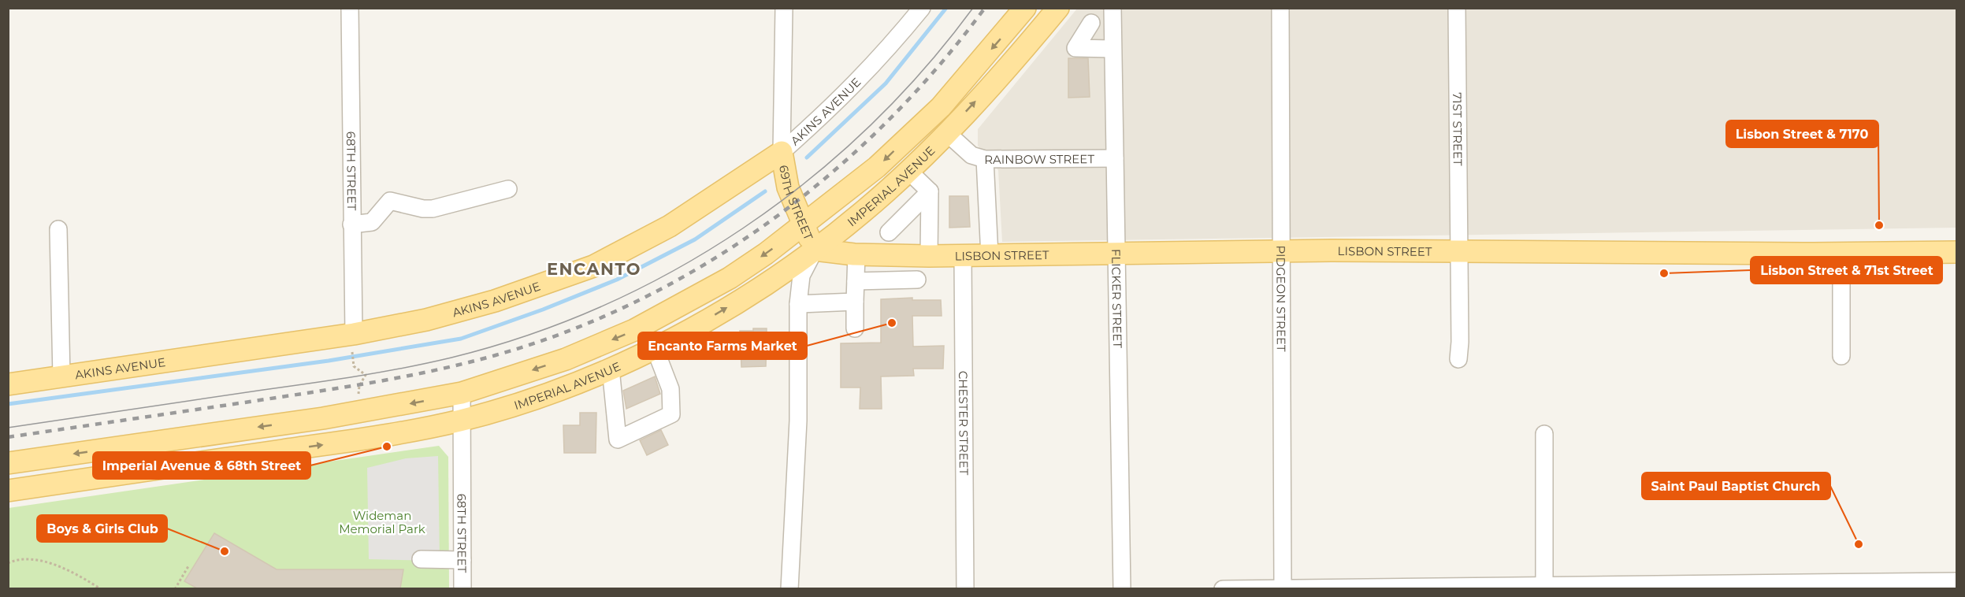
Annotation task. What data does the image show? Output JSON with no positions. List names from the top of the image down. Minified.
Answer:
{"streets":{"main road":["AKINS AVENUE","IMPERIAL AVENUE","69TH STREET","LISBON STREET"],"street":["71ST STREET","RAINBOW STREET","68TH STREET","PIDGEON STREET","FLICKER STREET","CHESTER STREET"]},"crossings":[["AKINS AVENUE","68TH STREET"],["AKINS AVENUE","69TH STREET"],["71ST STREET","LISBON STREET"],["RAINBOW STREET","IMPERIAL AVENUE"],["RAINBOW STREET","FLICKER STREET"],["68TH STREET","IMPERIAL AVENUE"],["IMPERIAL AVENUE","69TH STREET"],["IMPERIAL AVENUE","LISBON STREET"],["69TH STREET","LISBON STREET"],["LISBON STREET","PIDGEON STREET"],["LISBON STREET","FLICKER STREET"],["LISBON STREET","CHESTER STREET"]],"districts":["ENCANTO"],"parks":["Wideman Memorial Park"],"places":["Lisbon Street & 7170","Lisbon Street & 71st Street","Encanto Farms Market","Imperial Avenue & 68th Street","Saint Paul Baptist Church","Boys & Girls Club"]}
